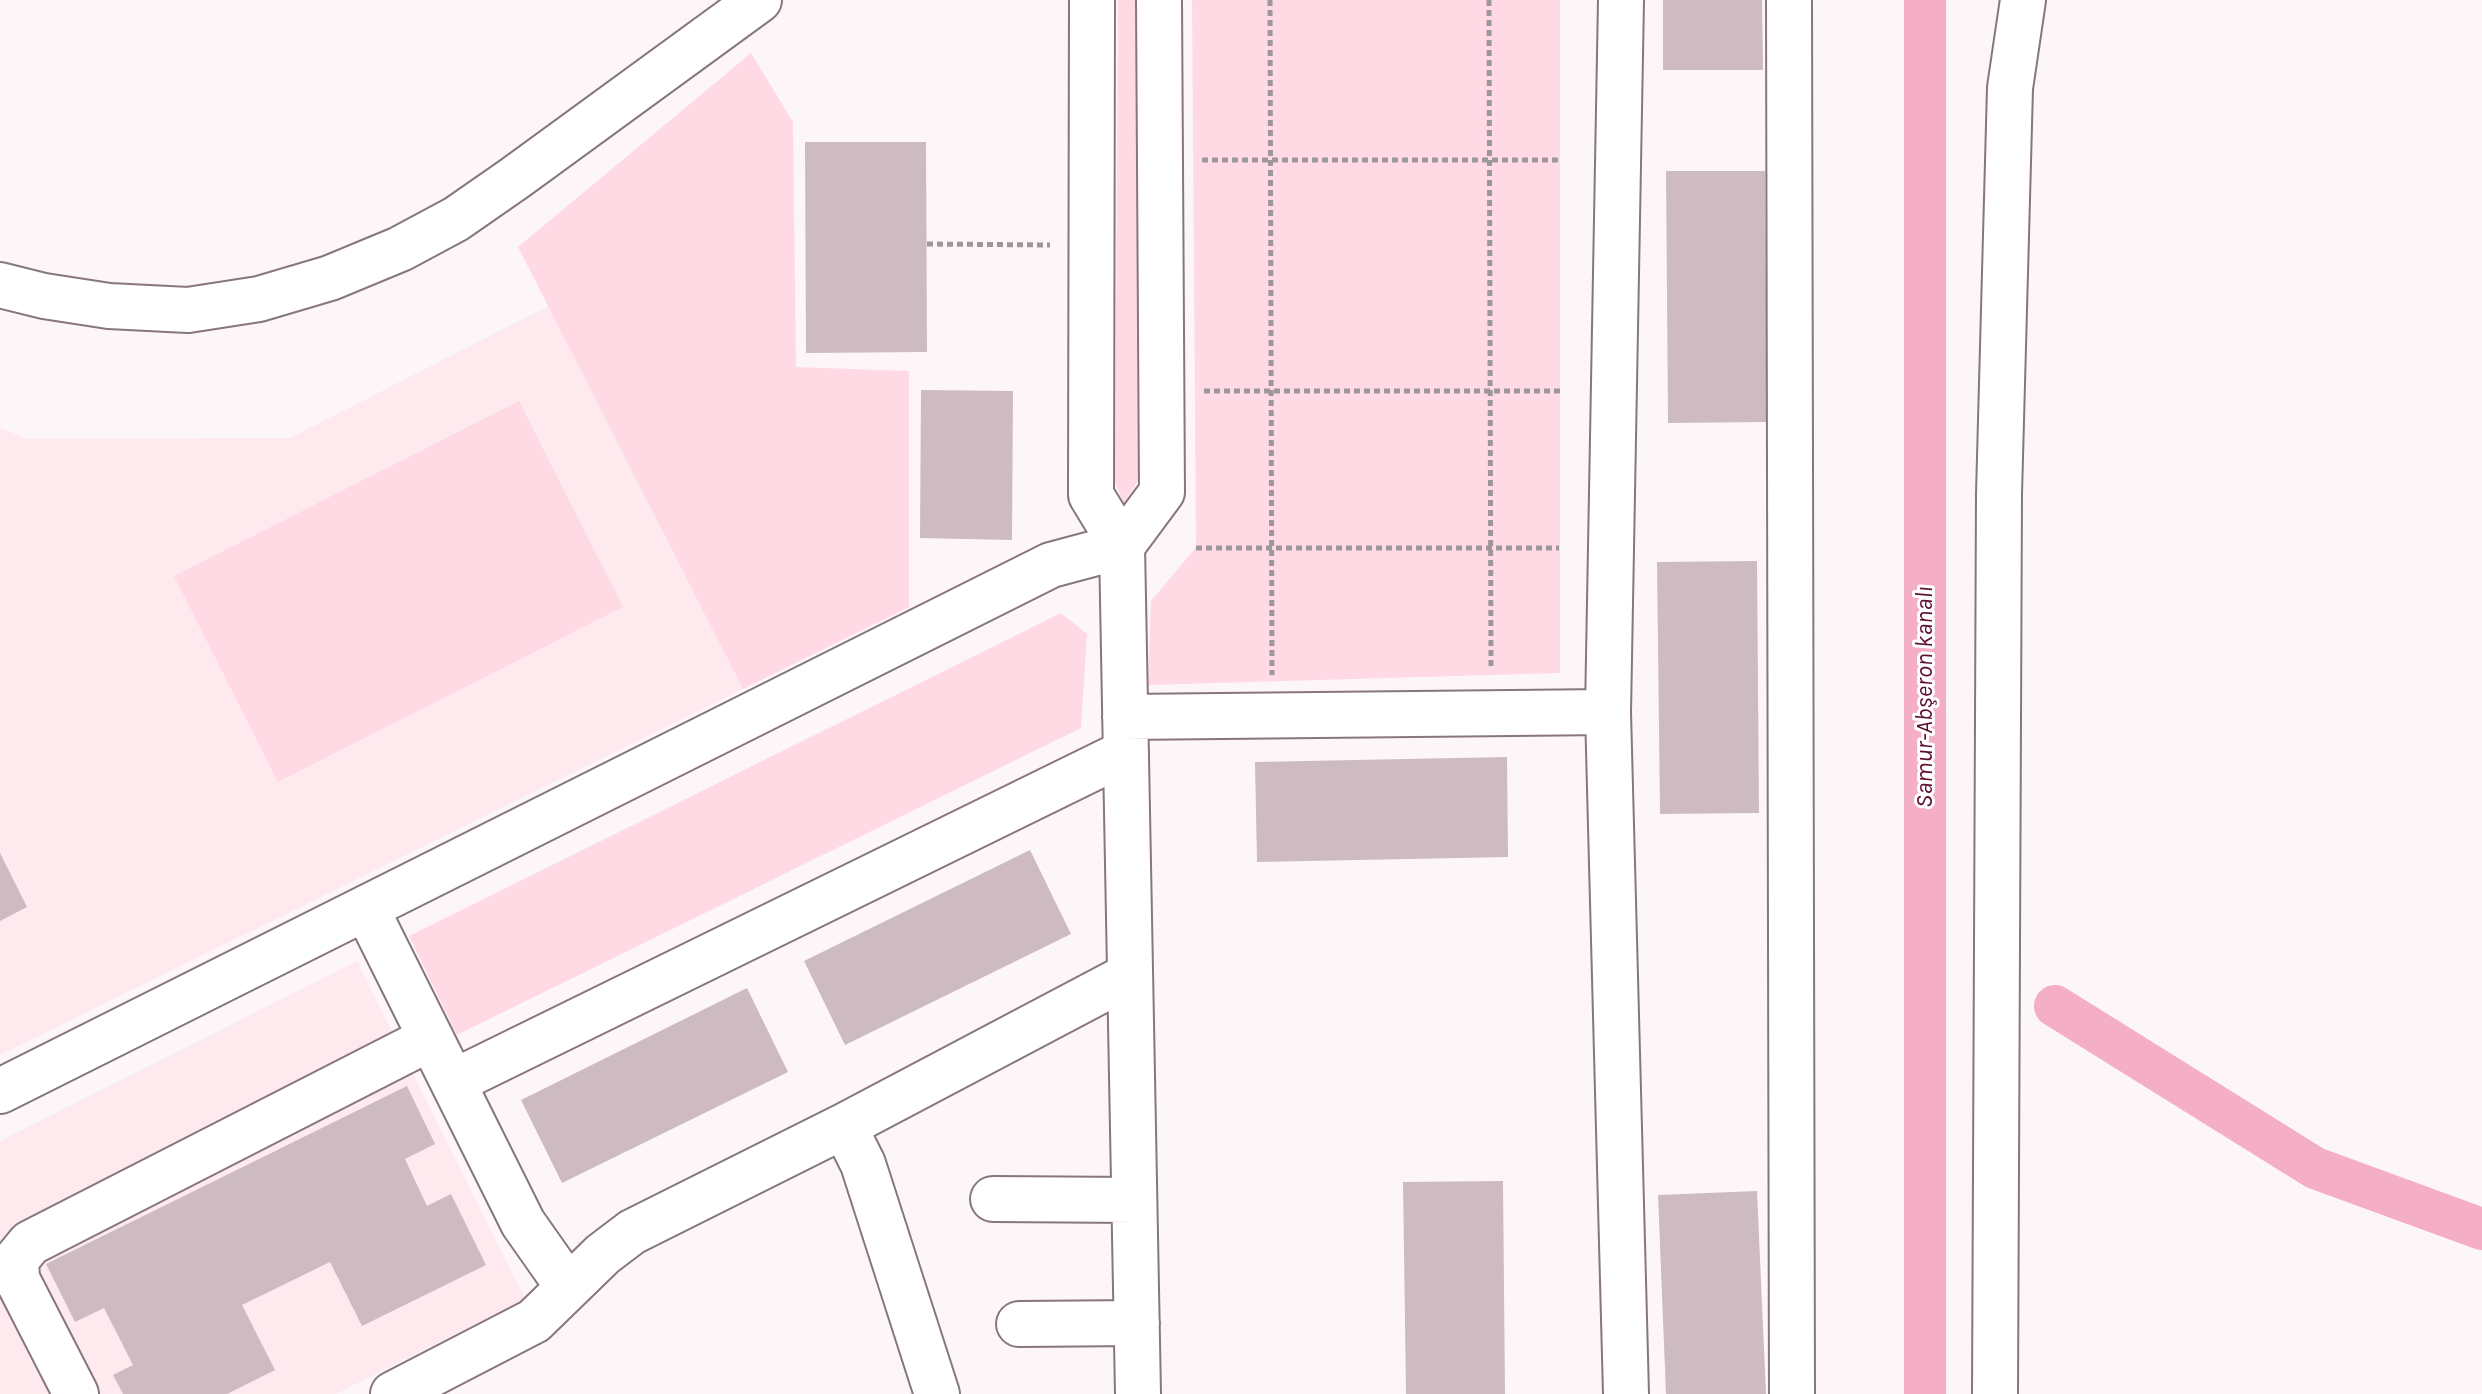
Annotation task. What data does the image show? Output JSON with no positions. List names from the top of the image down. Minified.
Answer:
{"water":["Samur-Abşeron kanalı"]}
